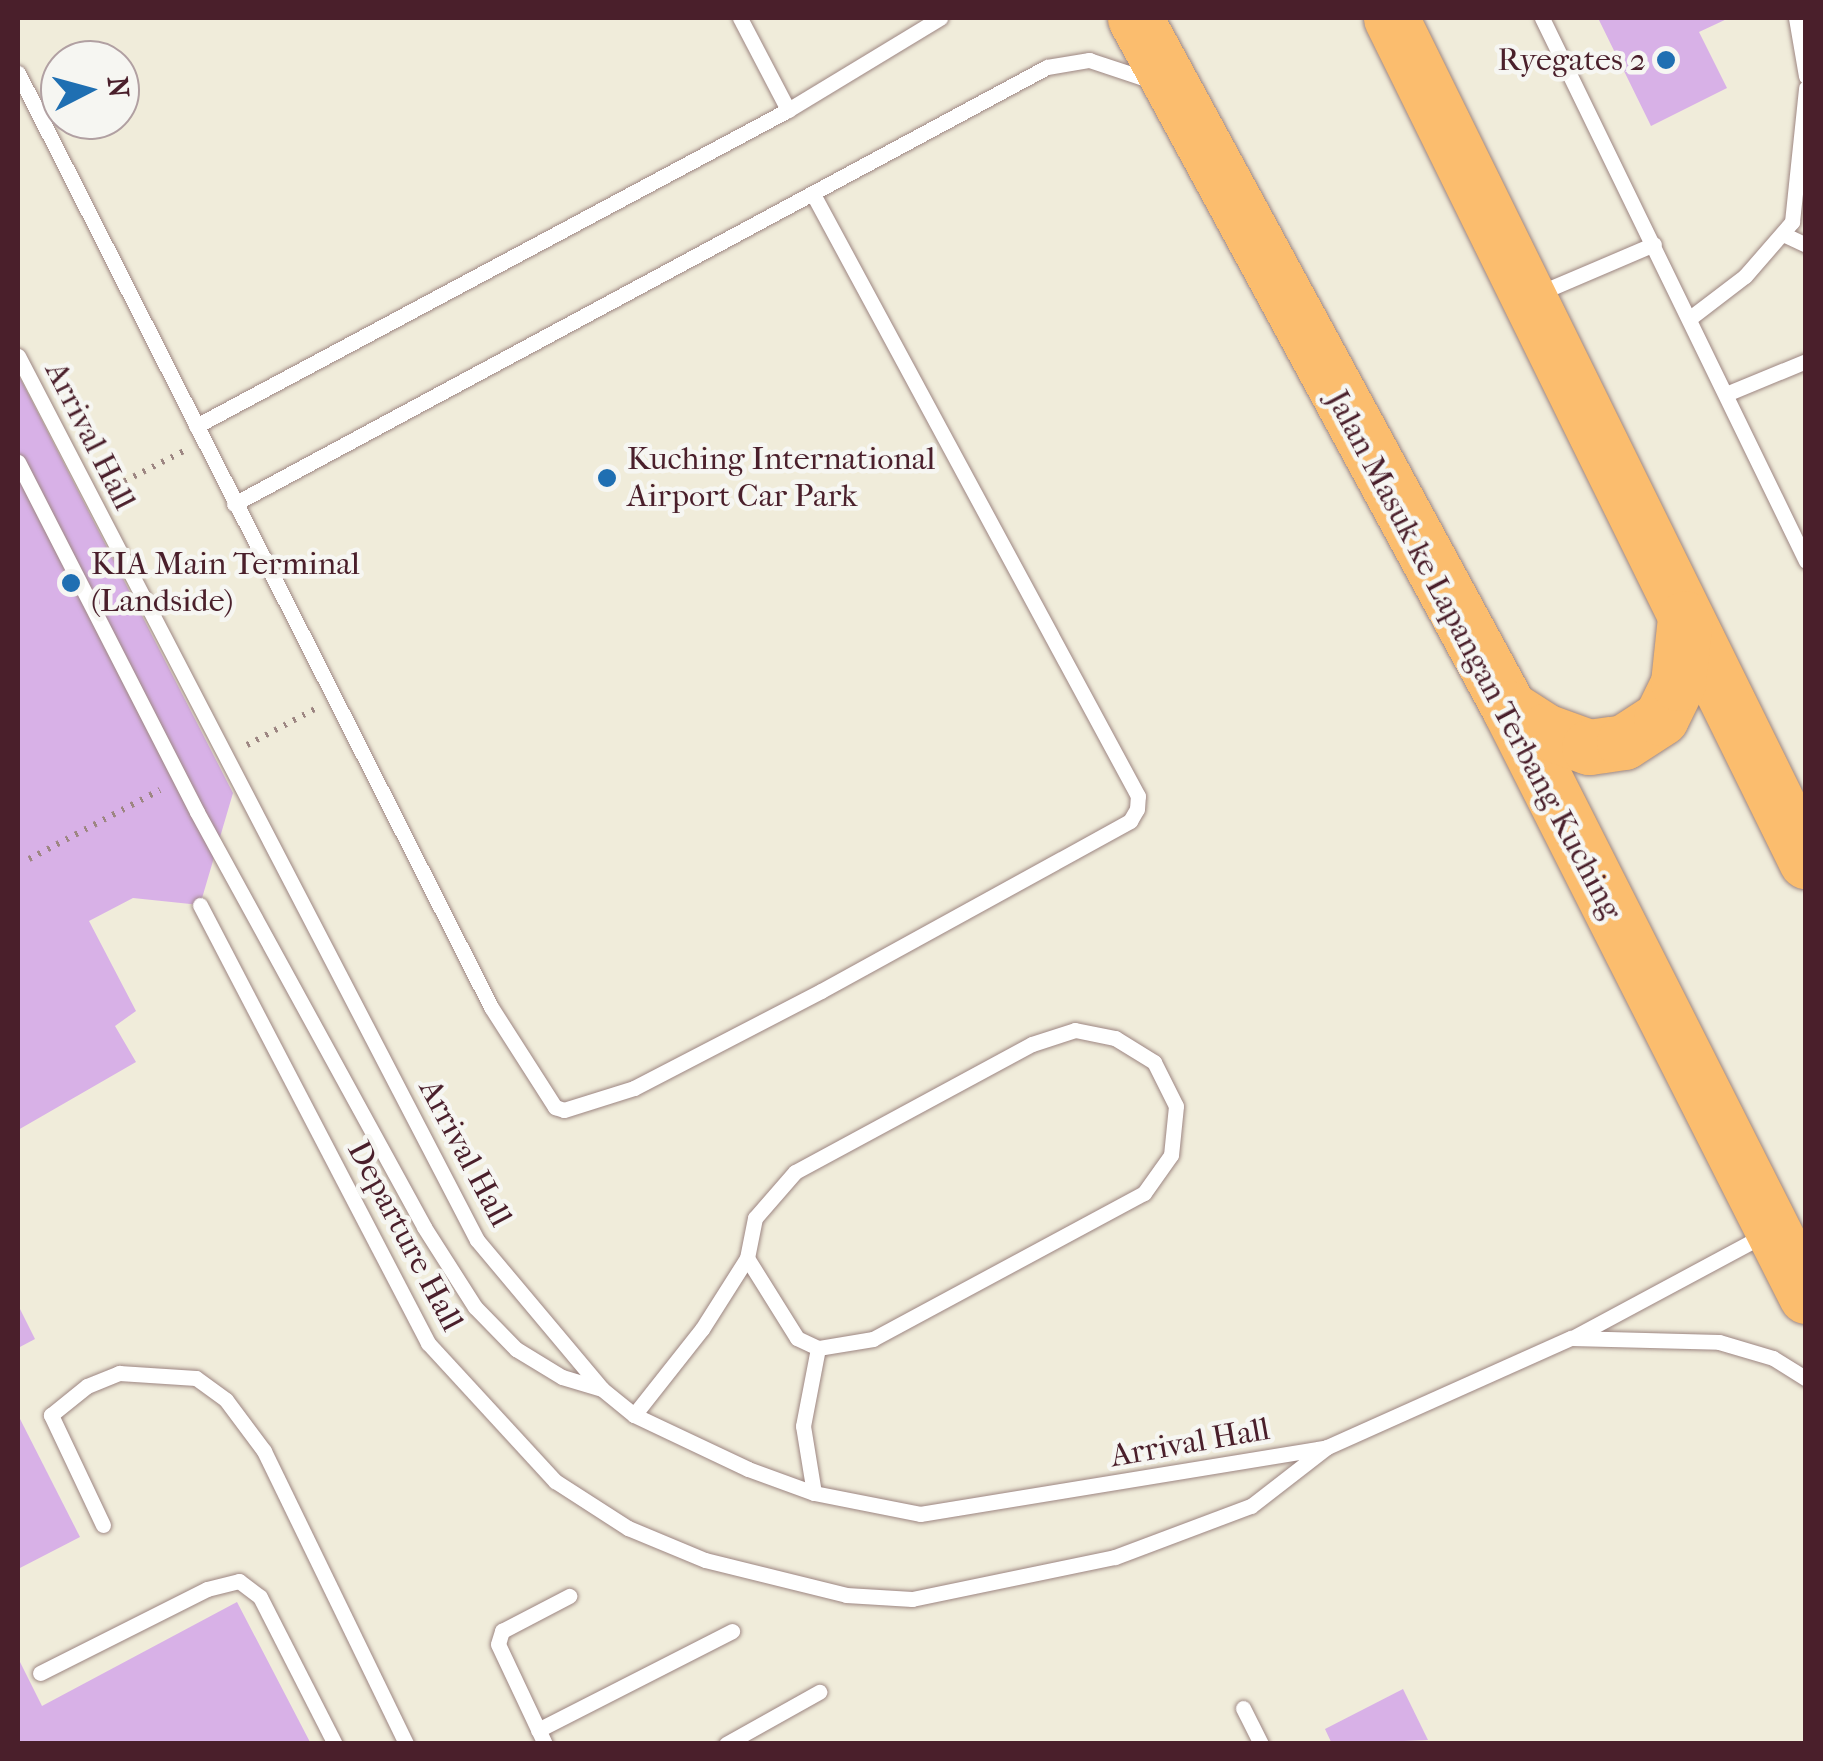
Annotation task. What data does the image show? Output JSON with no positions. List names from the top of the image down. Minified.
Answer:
{"streets":{"highway":["Jalan Masuk ke Lapangan Terbang Kuching"],"lane":["Arrival Hall","Departure Hall"]},"crossings":[["Arrival Hall","Departure Hall"]],"places":["Ryegates 2","Kuching International Airport Car Park","KIA Main Terminal (Landside)"],"north":"right"}
